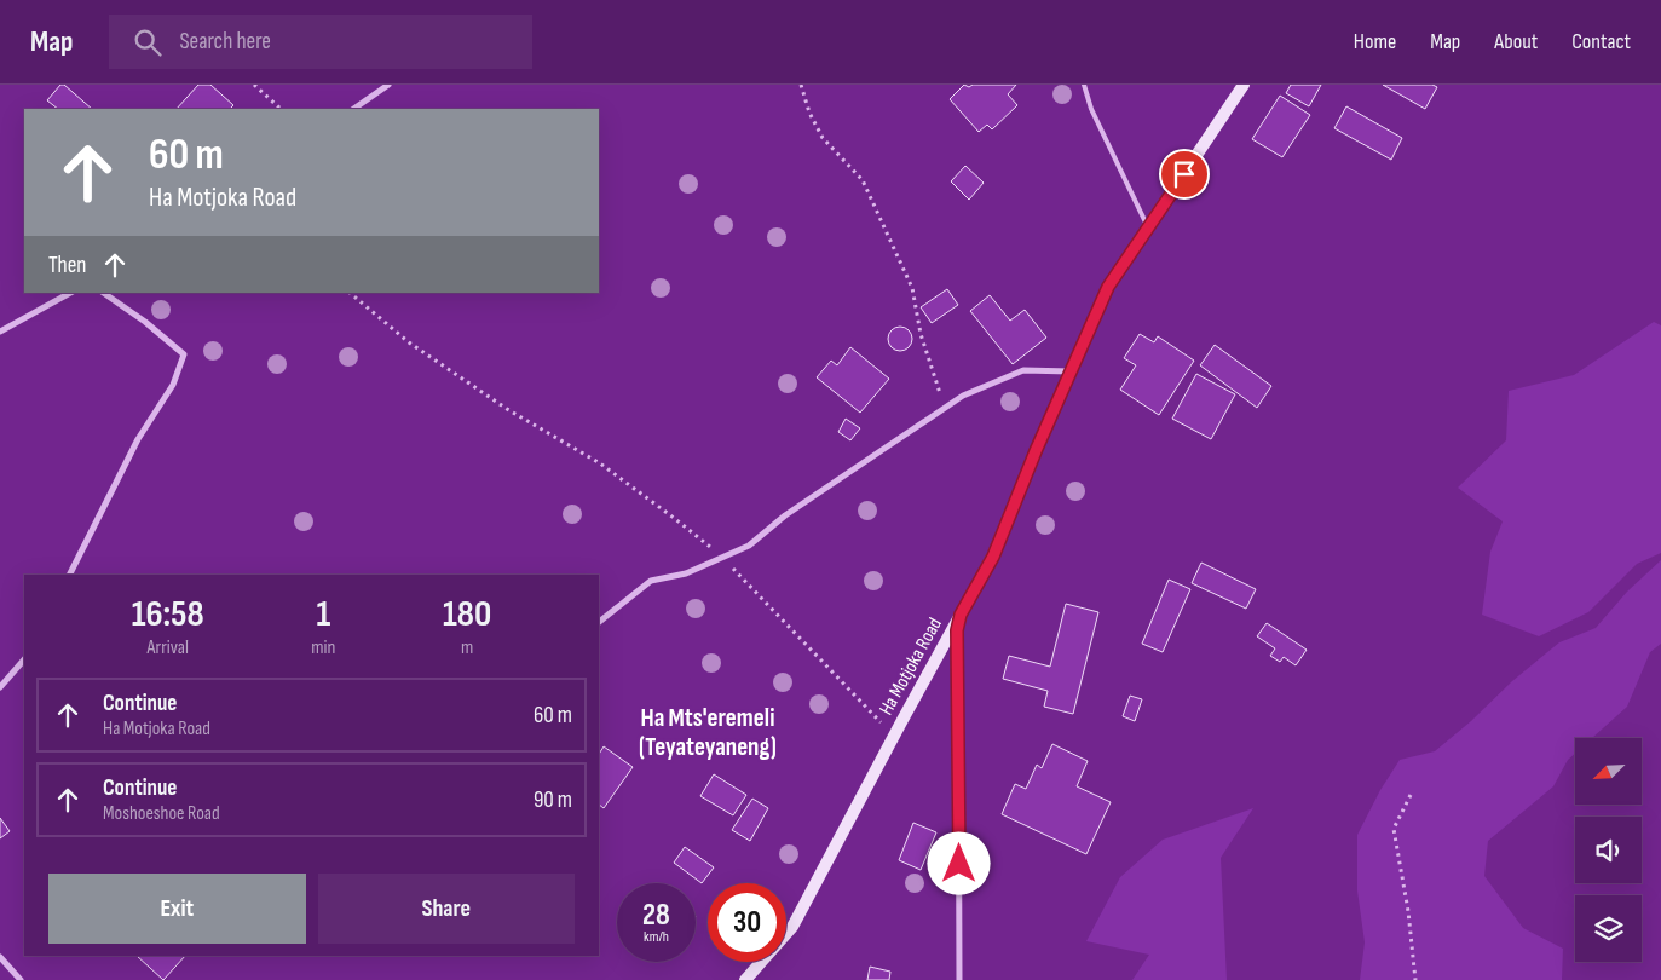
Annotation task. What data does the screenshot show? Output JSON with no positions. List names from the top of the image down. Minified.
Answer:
{"streets":{"street":["Ha Motjoka Road"]},"districts":["Ha Mts'eremeli (Teyateyaneng)"],"north":"bottom left","page":{"header":"Map","search":"Search here","nav":["Home","Map","About","Contact"],"turn":["60 m","Ha Motjoka Road"],"then":"Then","eta":["16:58","Arrival","1","min","180","m"],"list":[{"name":"Continue","note":"Ha Motjoka Road","value":"60 m"},{"name":"Continue","note":"Moshoeshoe Road","value":"90 m"}],"buttons":["Exit","Share"],"speed":"28 km/h","limit":"30"}}
